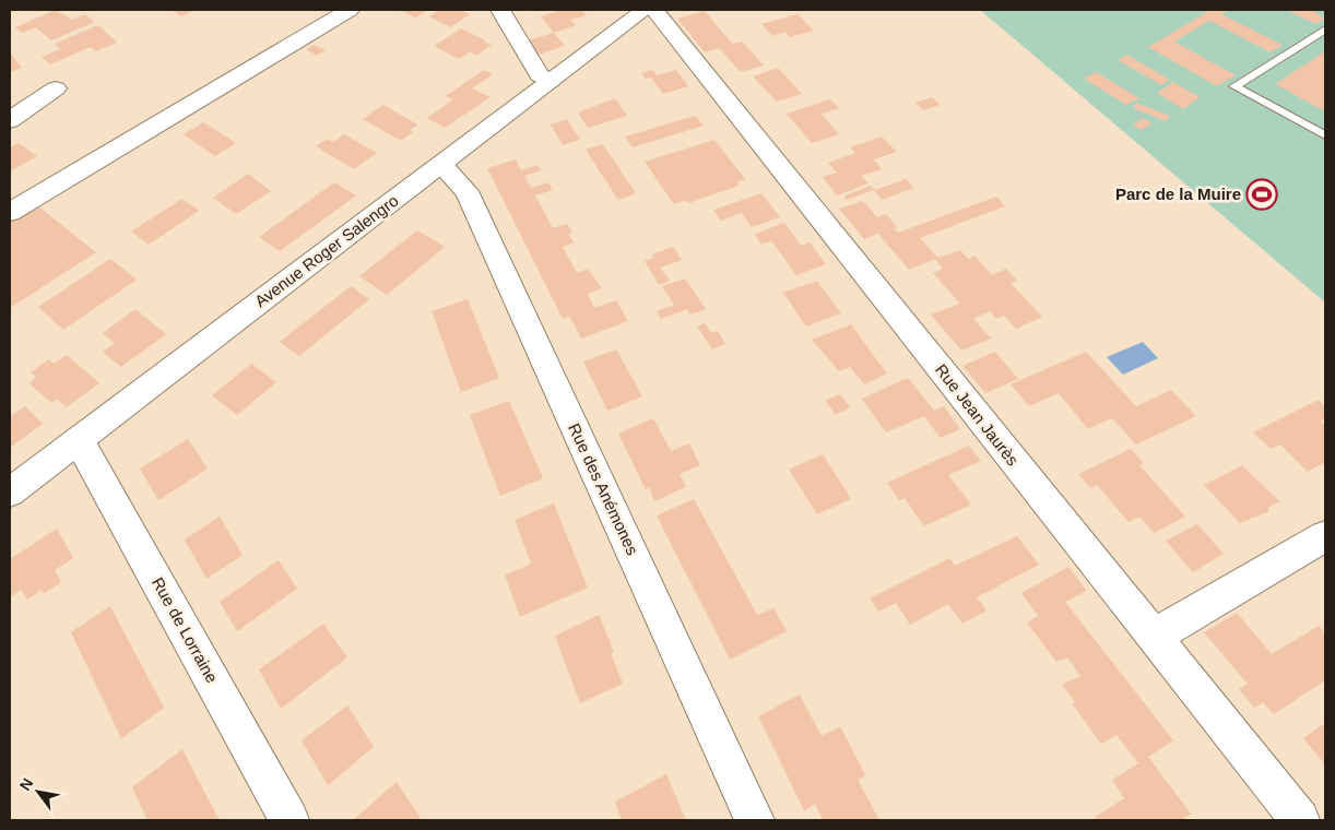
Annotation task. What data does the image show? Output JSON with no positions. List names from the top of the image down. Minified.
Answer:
{"streets":{"street":["Avenue Roger Salengro","Rue Jean Jaurès","Rue des Anémones","Rue de Lorraine"]},"crossings":[["Avenue Roger Salengro","Rue des Anémones"],["Avenue Roger Salengro","Rue de Lorraine"]],"places":{"sports":["Parc de la Muire"]},"north":"top left"}
